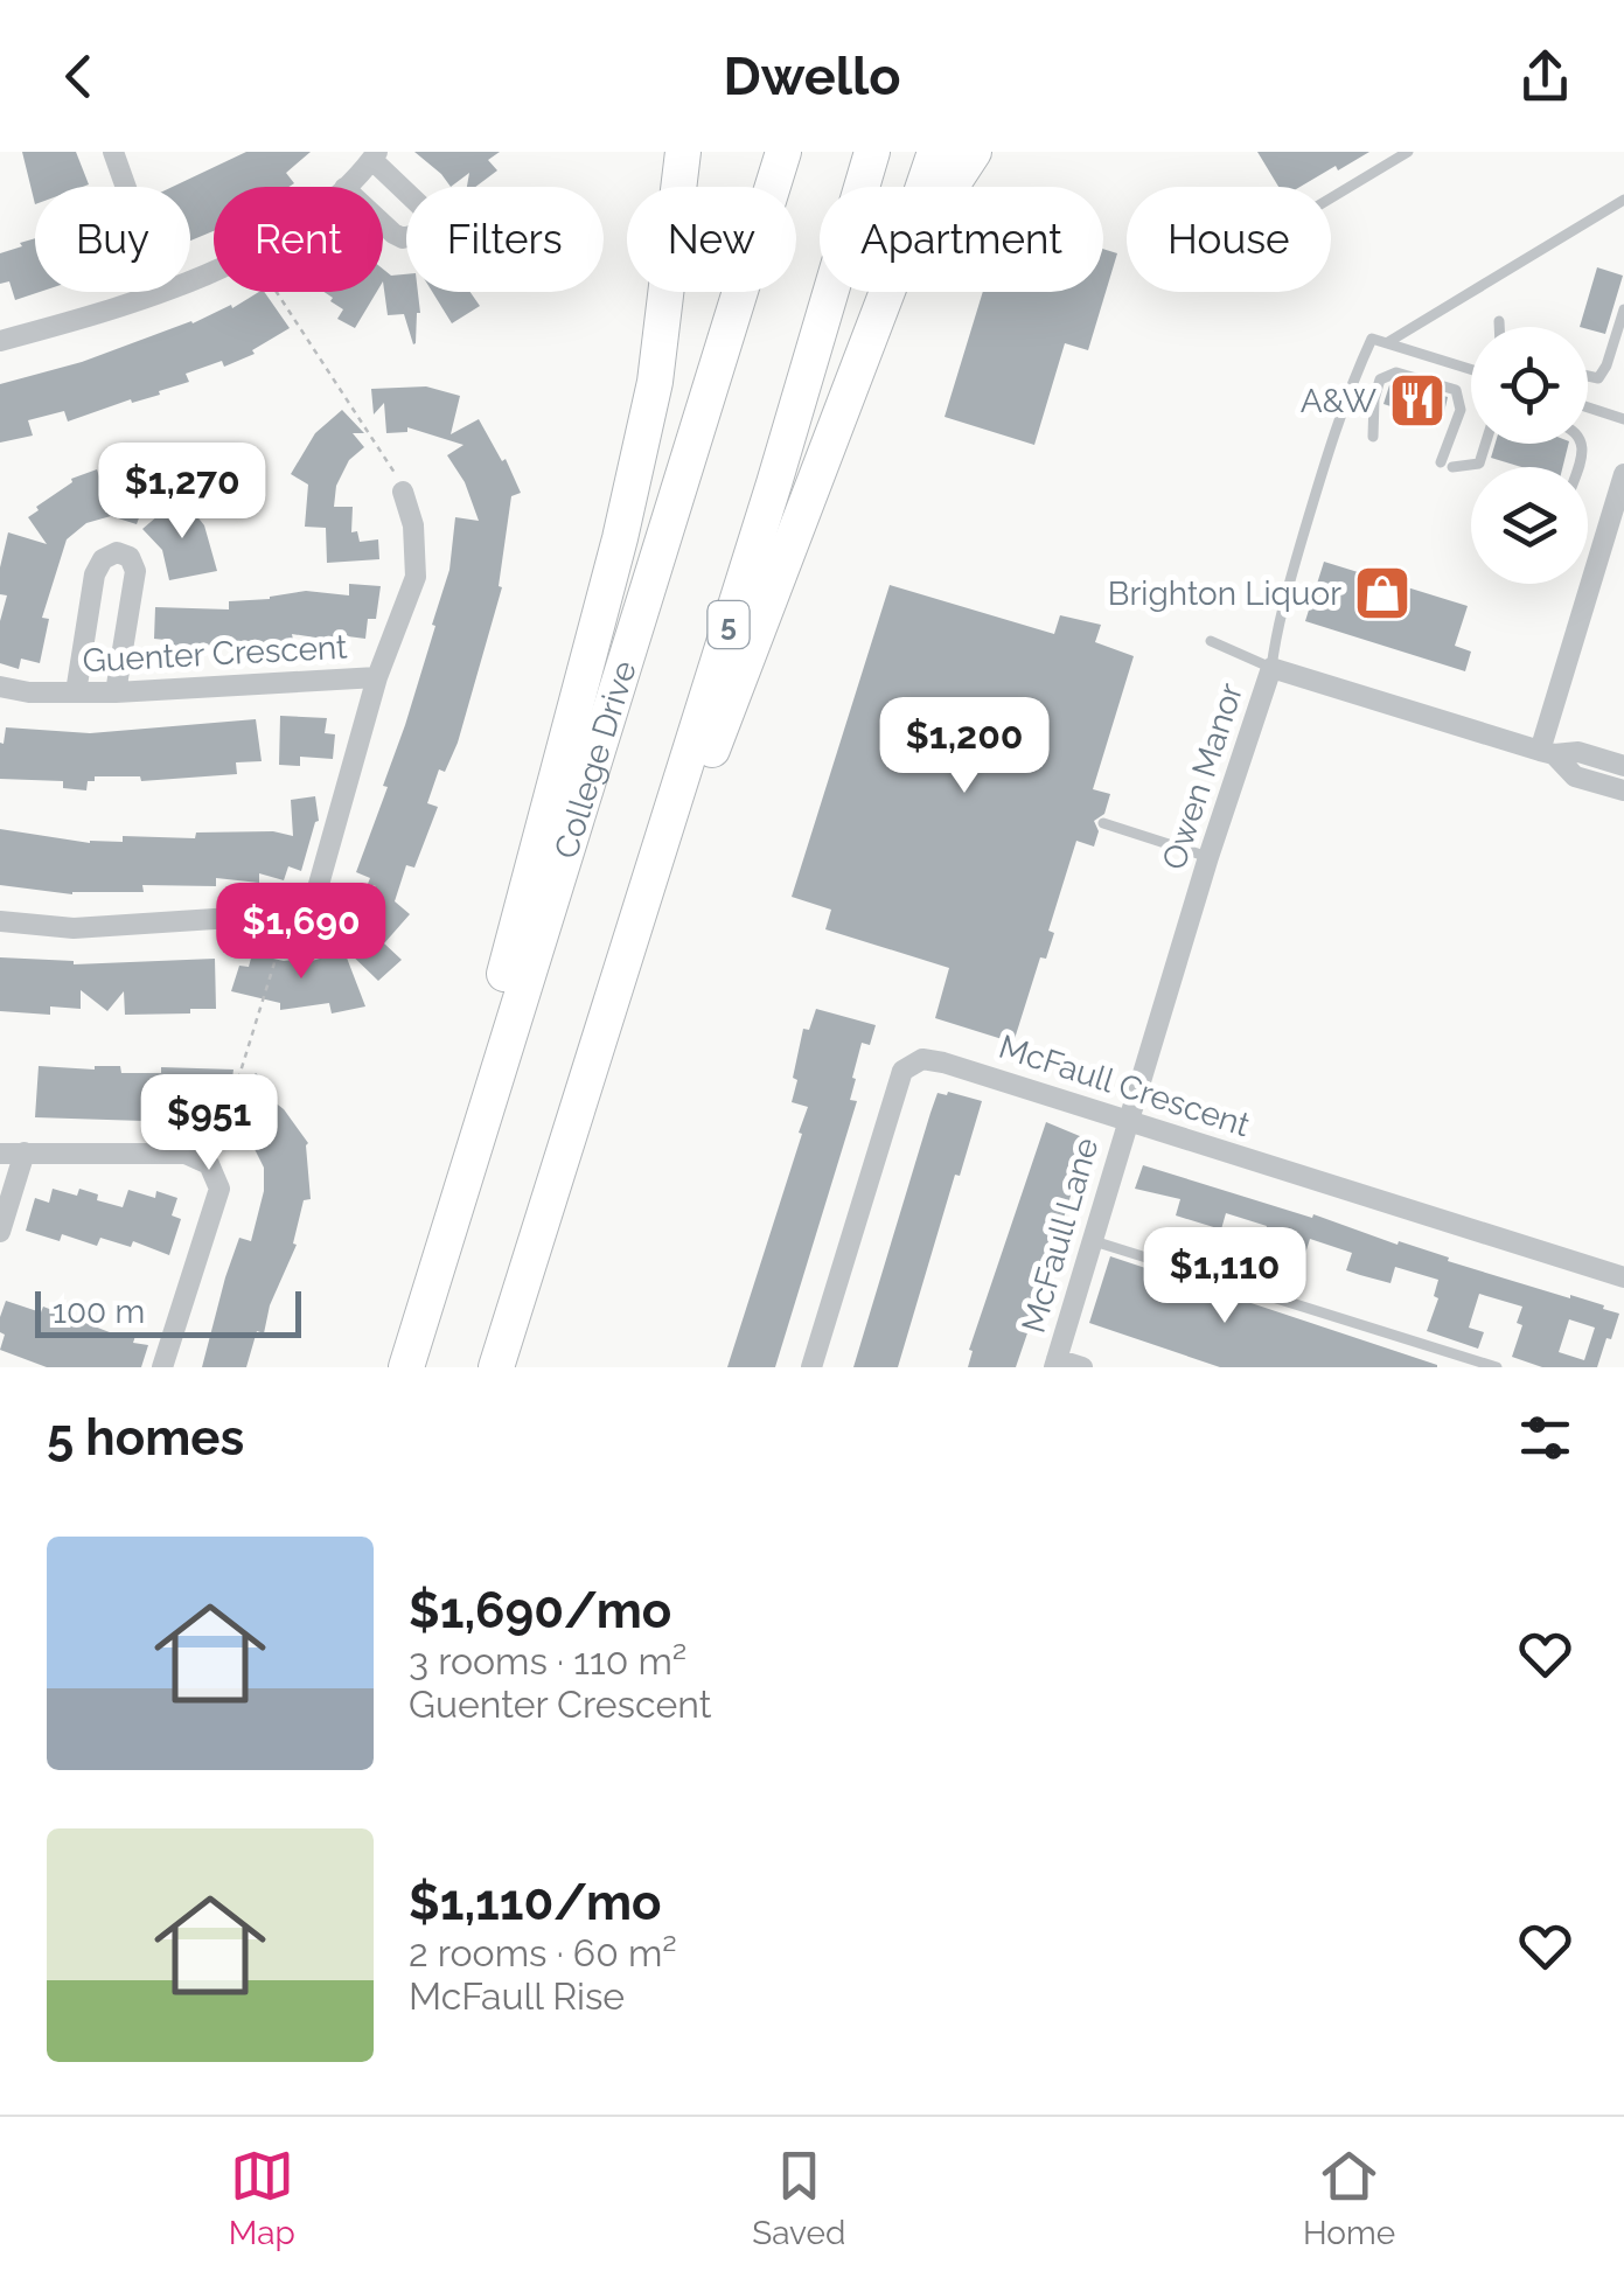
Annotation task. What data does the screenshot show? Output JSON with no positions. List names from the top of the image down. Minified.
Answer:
{"streets":{"highway":["5","College Drive"],"street":["Guenter Crescent","Owen Manor","McFaull Crescent","McFaull Lane"]},"crossings":[["Owen Manor","McFaull Crescent"],["Owen Manor","McFaull Lane"],["McFaull Crescent","McFaull Lane"]],"places":{"restaurant":["A&W"],"shop":["Brighton Liquor"]},"scale_bar":"100 m","page":{"header":"Dwello","chip":["Buy","Rent","Filters","New","Apartment","House"],"price":["$1,270","$1,200","$1,690","$951","$1,110"],"scale":"100 m","heading":"5 homes","list":[{"name":"$1,690/mo","note":"3 rooms · 110 m² · Guenter Crescent"},{"name":"$1,110/mo","note":"2 rooms · 60 m² · McFaull Rise"}],"tabs":["Map","Saved","Home"]}}
